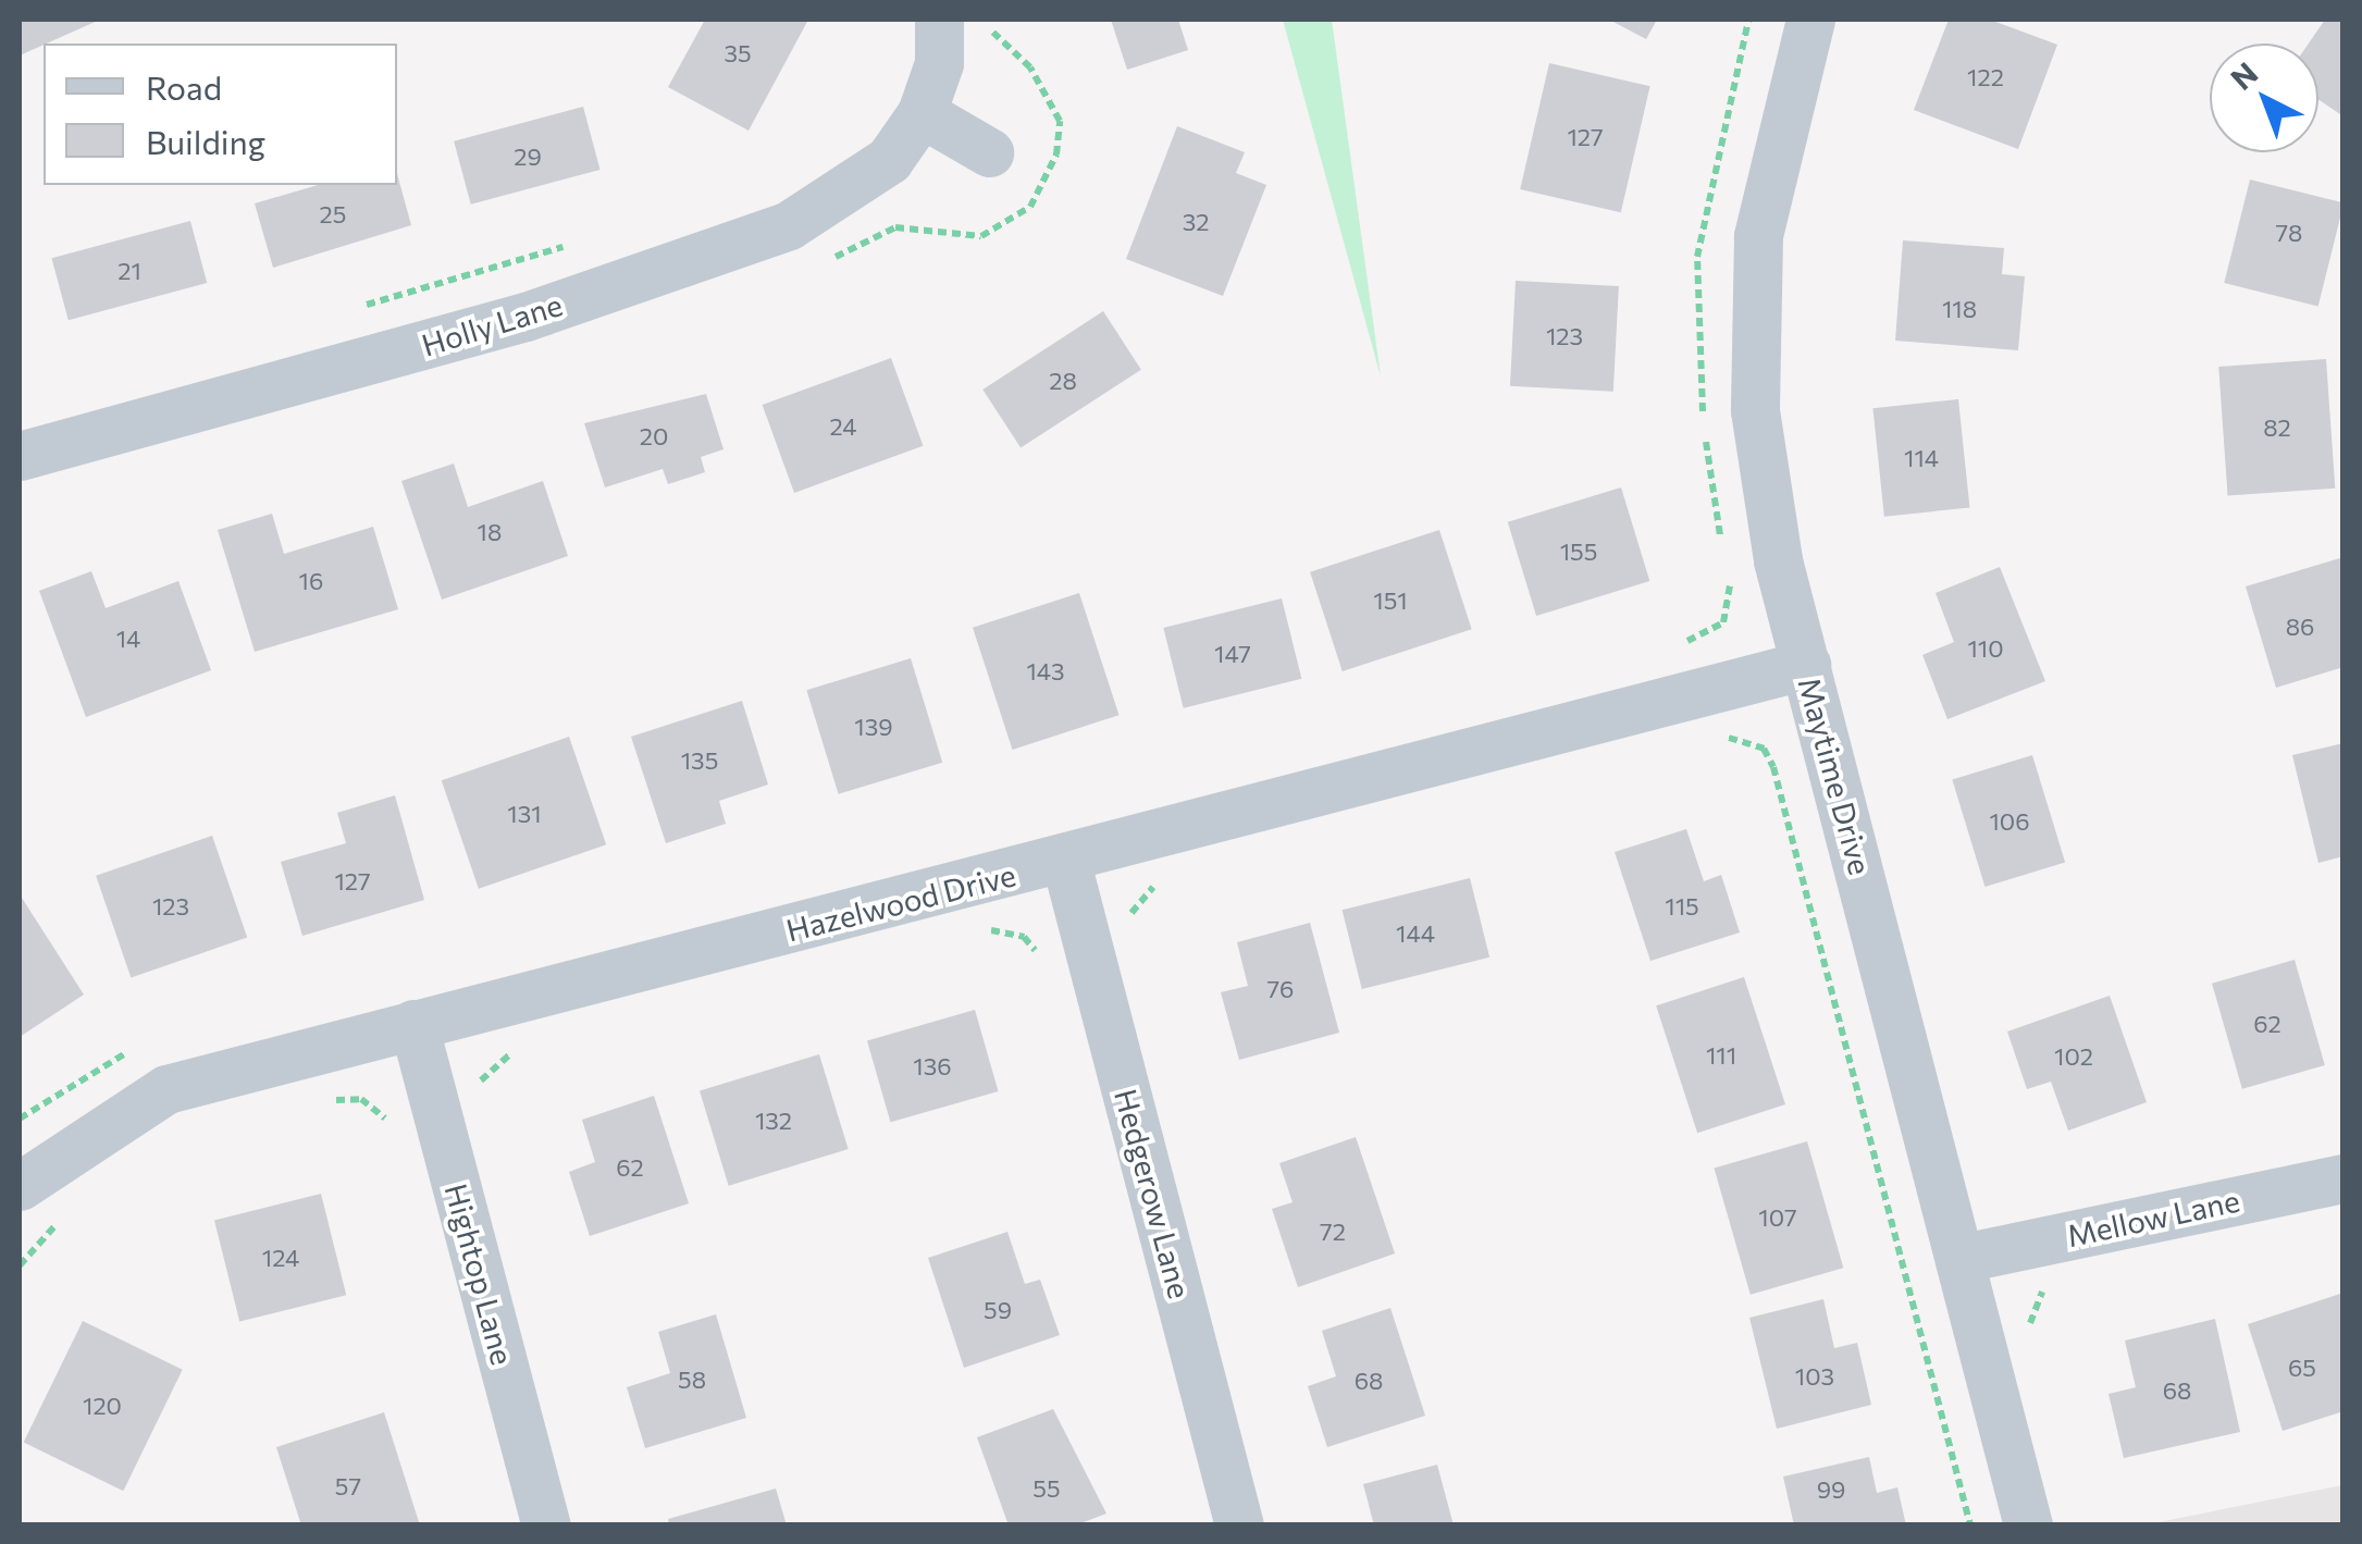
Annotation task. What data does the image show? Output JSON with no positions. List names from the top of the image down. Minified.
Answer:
{"streets":{"street":["Holly Lane","Maytime Drive","Hazelwood Drive","Hedgerow Lane","Mellow Lane","Hightop Lane"]},"crossings":[["Maytime Drive","Hazelwood Drive"],["Maytime Drive","Mellow Lane"],["Hazelwood Drive","Hedgerow Lane"],["Hazelwood Drive","Hightop Lane"]],"house_numbers":["35","122","127","29","25","32","78","21","118","123","28","24","82","20","114","18","155","16","151","86","14","110","147","143","139","135","131","106","127","123","115","144","76","62","111","102","136","132","62","107","72","124","59","65","103","58","68","68","120","57","55","99"],"legend":["Road","Building"],"north":"top left"}
